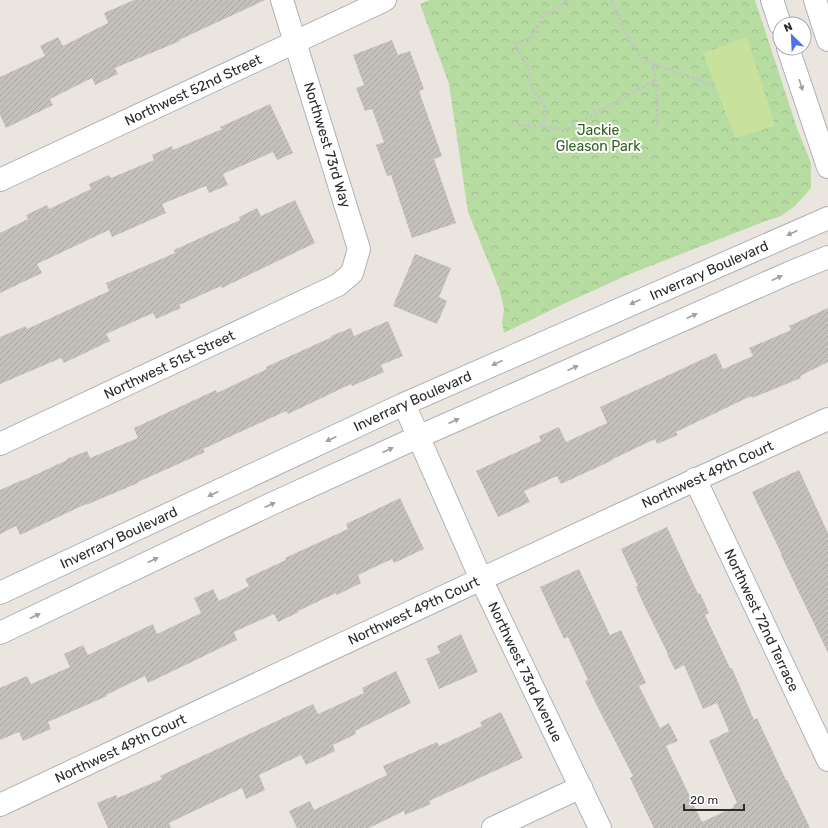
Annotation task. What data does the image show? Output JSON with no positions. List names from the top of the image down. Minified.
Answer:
{"streets":{"street":["Northwest 52nd Street","Northwest 73rd Way","Inverrary Boulevard","Northwest 51st Street","Northwest 49th Court","Northwest 72nd Terrace","Northwest 73rd Avenue"]},"crossings":[["Northwest 52nd Street","Northwest 73rd Way"],["Northwest 73rd Way","Northwest 51st Street"],["Inverrary Boulevard","Northwest 73rd Avenue"],["Northwest 49th Court","Northwest 72nd Terrace"],["Northwest 49th Court","Northwest 73rd Avenue"]],"parks":["Jackie Gleason Park"],"scale_bar":"20 m","north":"top left"}
